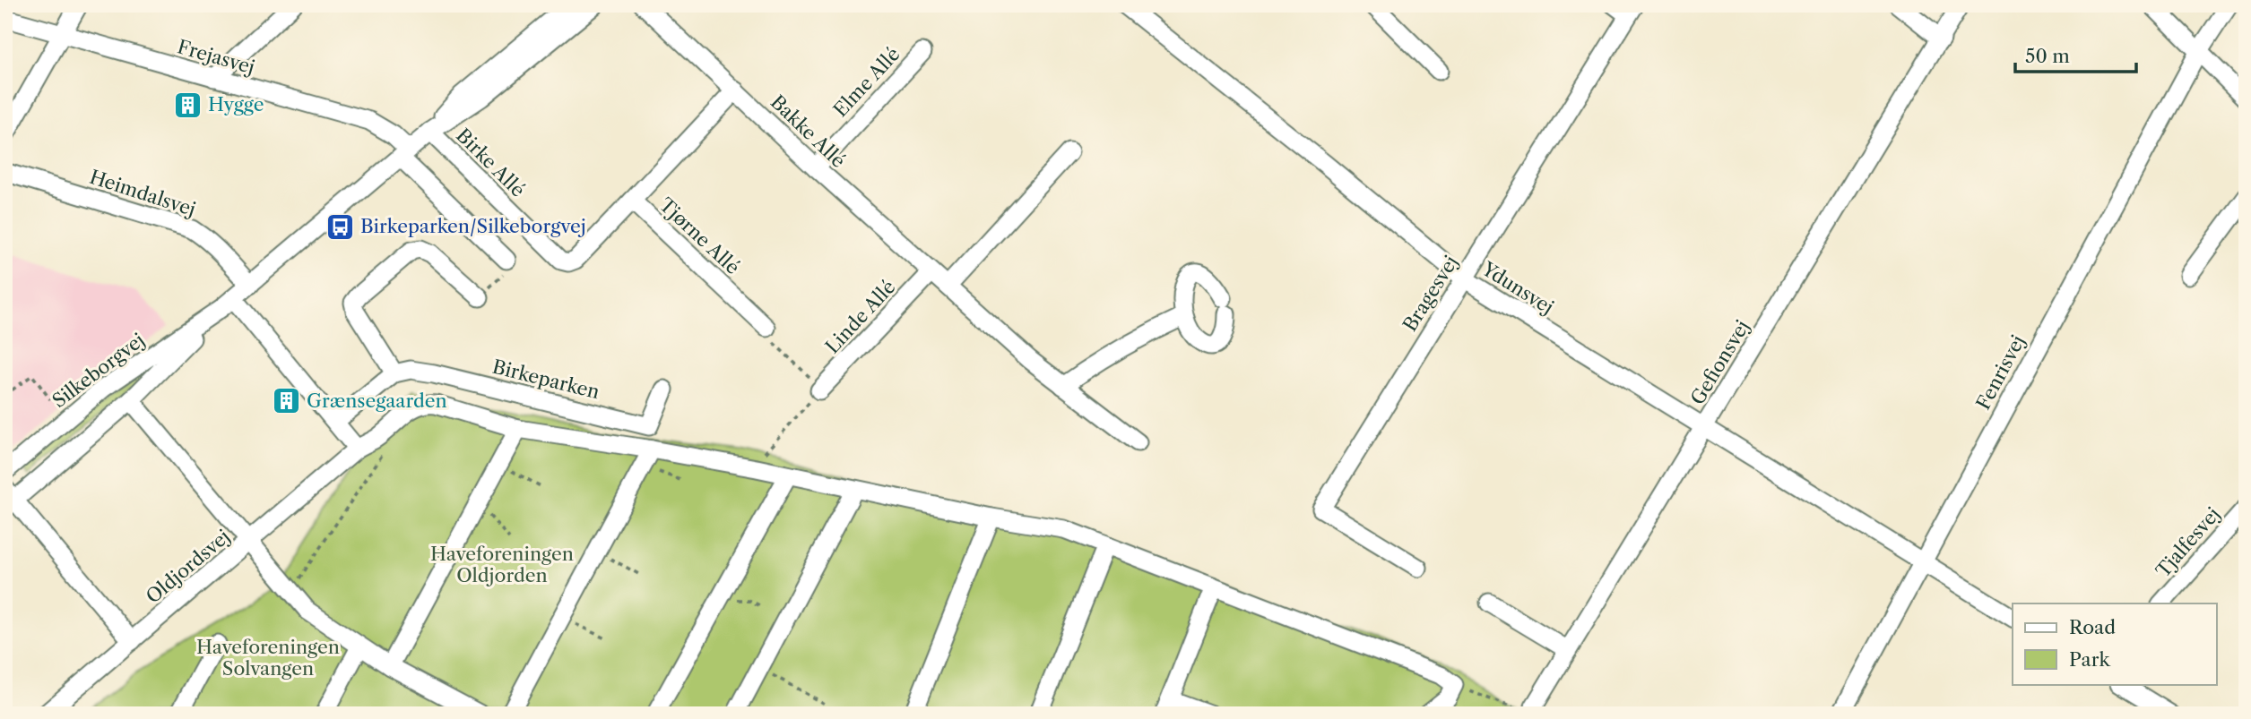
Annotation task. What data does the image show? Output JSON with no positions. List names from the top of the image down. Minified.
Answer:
{"streets":{"street":["Frejasvej","Elme Allé","Bakke Allé","Birke Allé","Heimdalsvej","Tjørne Allé","Ydunsvej","Bragesvej","Linde Allé","Gefionsvej","Silkeborgvej","Fenrisvej","Birkeparken","Tjalfesvej","Oldjordsvej"]},"crossings":[["Frejasvej","Silkeborgvej"],["Elme Allé","Bakke Allé"],["Bakke Allé","Tjørne Allé"],["Bakke Allé","Linde Allé"],["Birke Allé","Tjørne Allé"],["Birke Allé","Silkeborgvej"],["Heimdalsvej","Silkeborgvej"],["Ydunsvej","Bragesvej"],["Ydunsvej","Gefionsvej"],["Ydunsvej","Fenrisvej"],["Silkeborgvej","Oldjordsvej"]],"parks":["Haveforeningen Oldjorden","Haveforeningen Solvangen"],"places":{"building":["Hygge","Grænsegaarden"],"bus stop":["Birkeparken/Silkeborgvej"]},"legend":["Road","Park"],"scale_bar":"50 m"}
